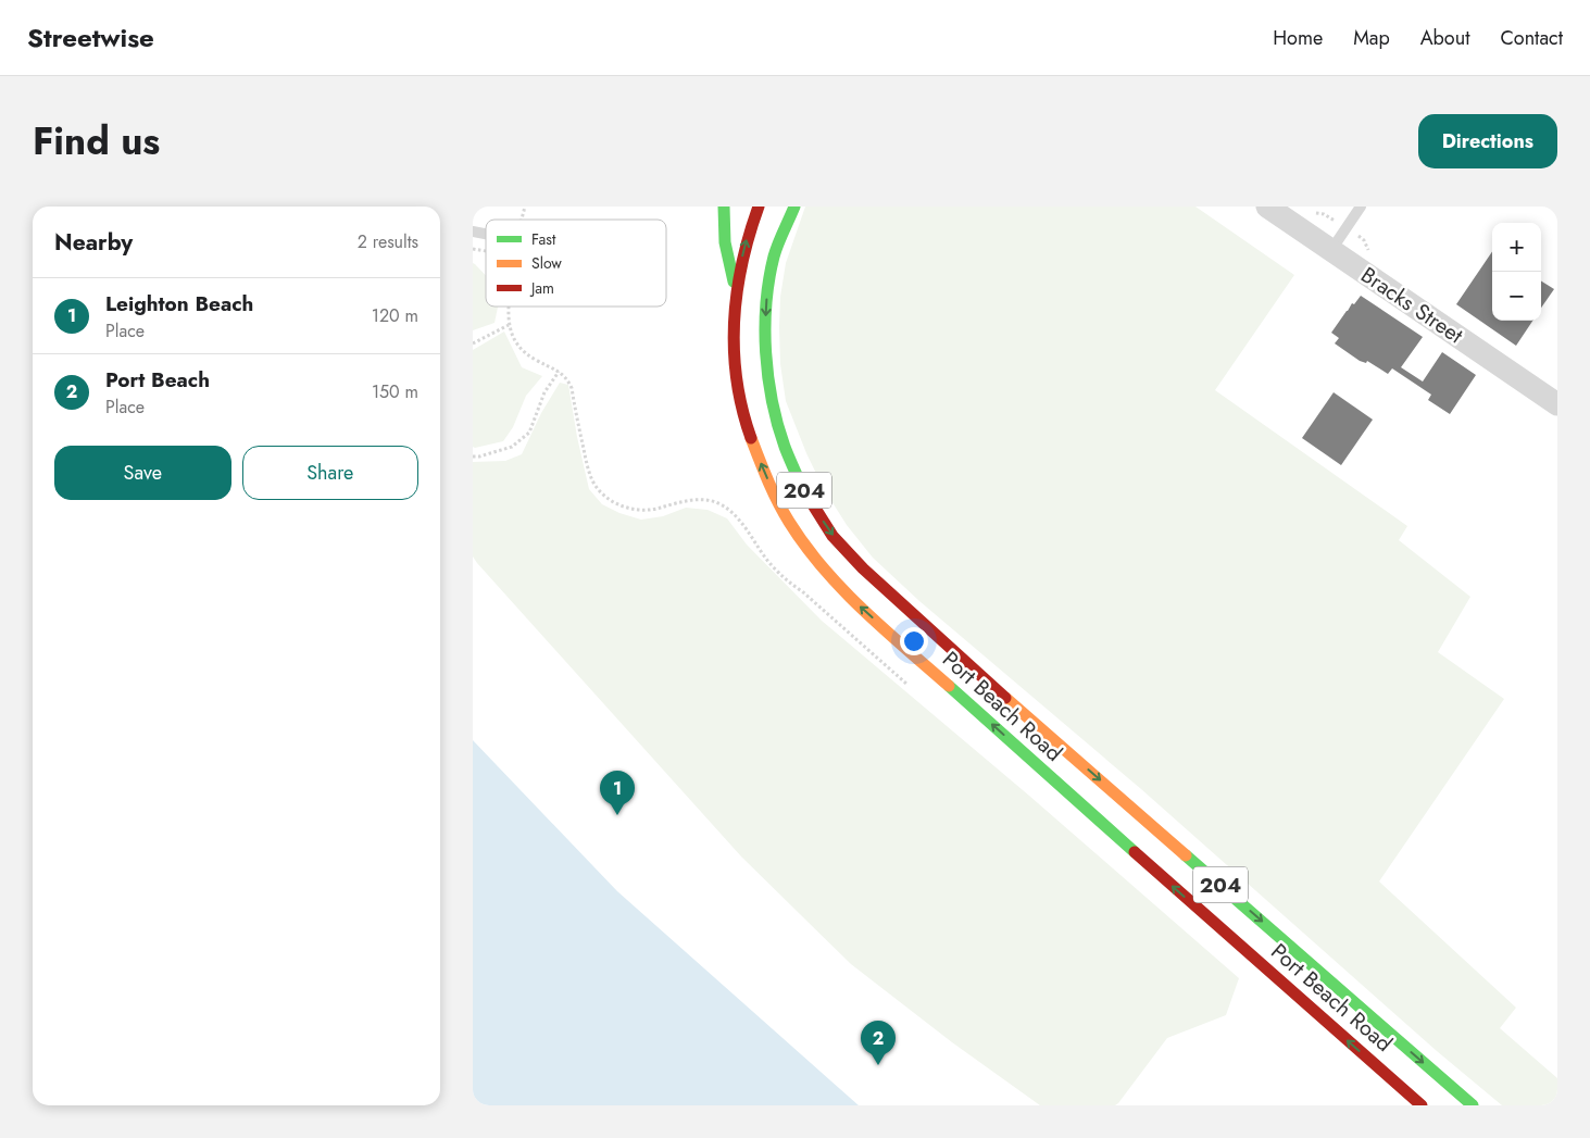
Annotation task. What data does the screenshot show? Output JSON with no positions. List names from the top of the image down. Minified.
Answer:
{"streets":{"main road":["204","Port Beach Road"],"street":["Bracks Street"]},"crossings":[["204","Port Beach Road"]],"legend":["Fast","Slow","Jam"],"page":{"header":"Streetwise","nav":["Home","Map","About","Contact"],"title":"Find us","buttons":["Directions",["Save","Share"]],"heading":["Nearby","2 results"],"map_buttons":["+","−"],"list":[{"mark":"1","name":"Leighton Beach","note":"Place","value":"120 m"},{"mark":"2","name":"Port Beach","note":"Place","value":"150 m"}],"pins":["1","2"]}}
